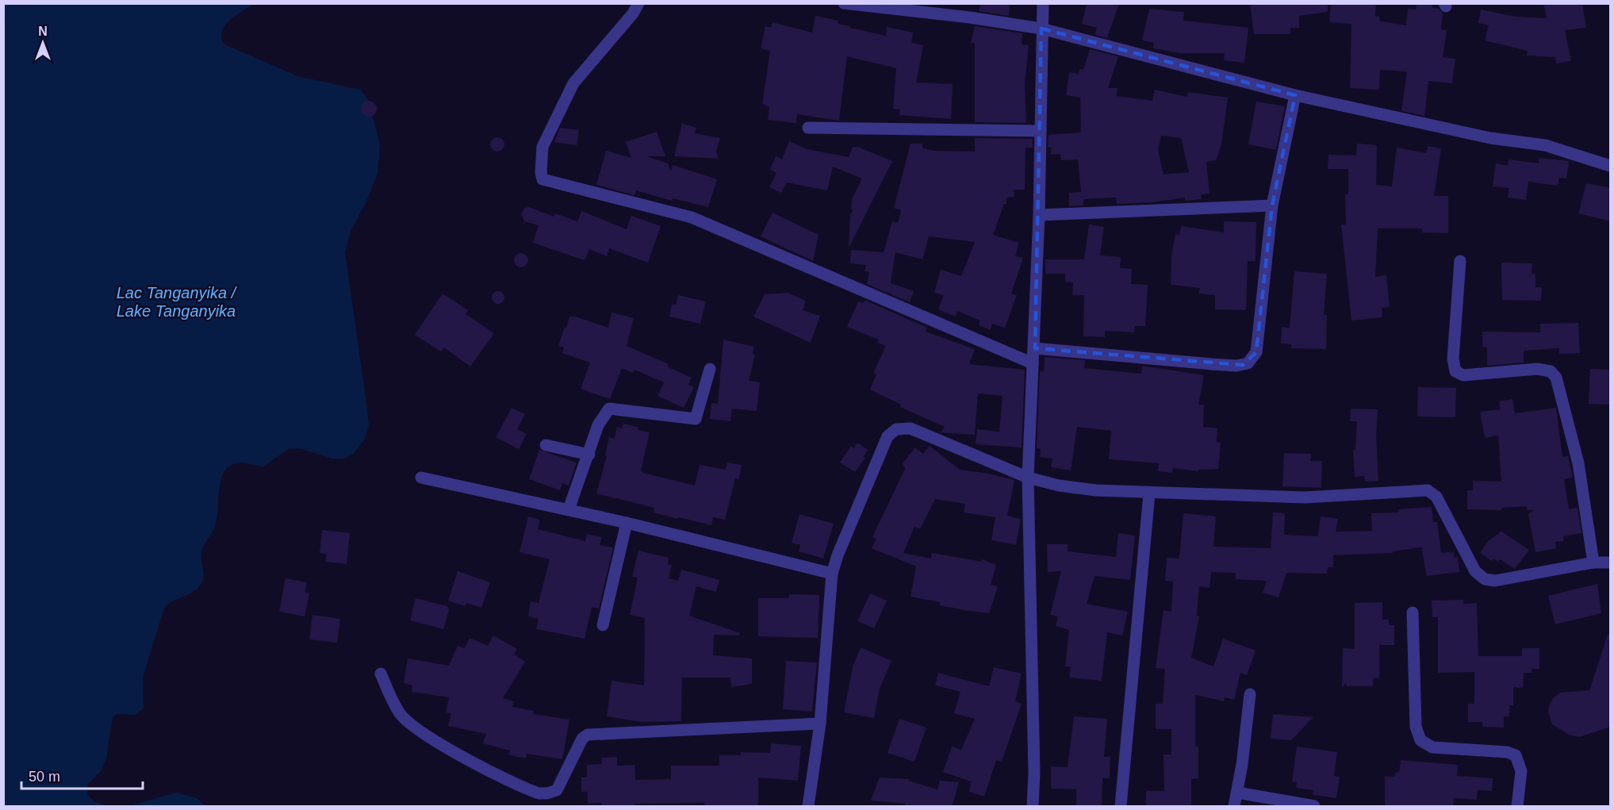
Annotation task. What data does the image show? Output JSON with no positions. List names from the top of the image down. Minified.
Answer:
{"water":["Lac Tanganyika / Lake Tanganyika"],"scale_bar":"50 m","north":"top"}
